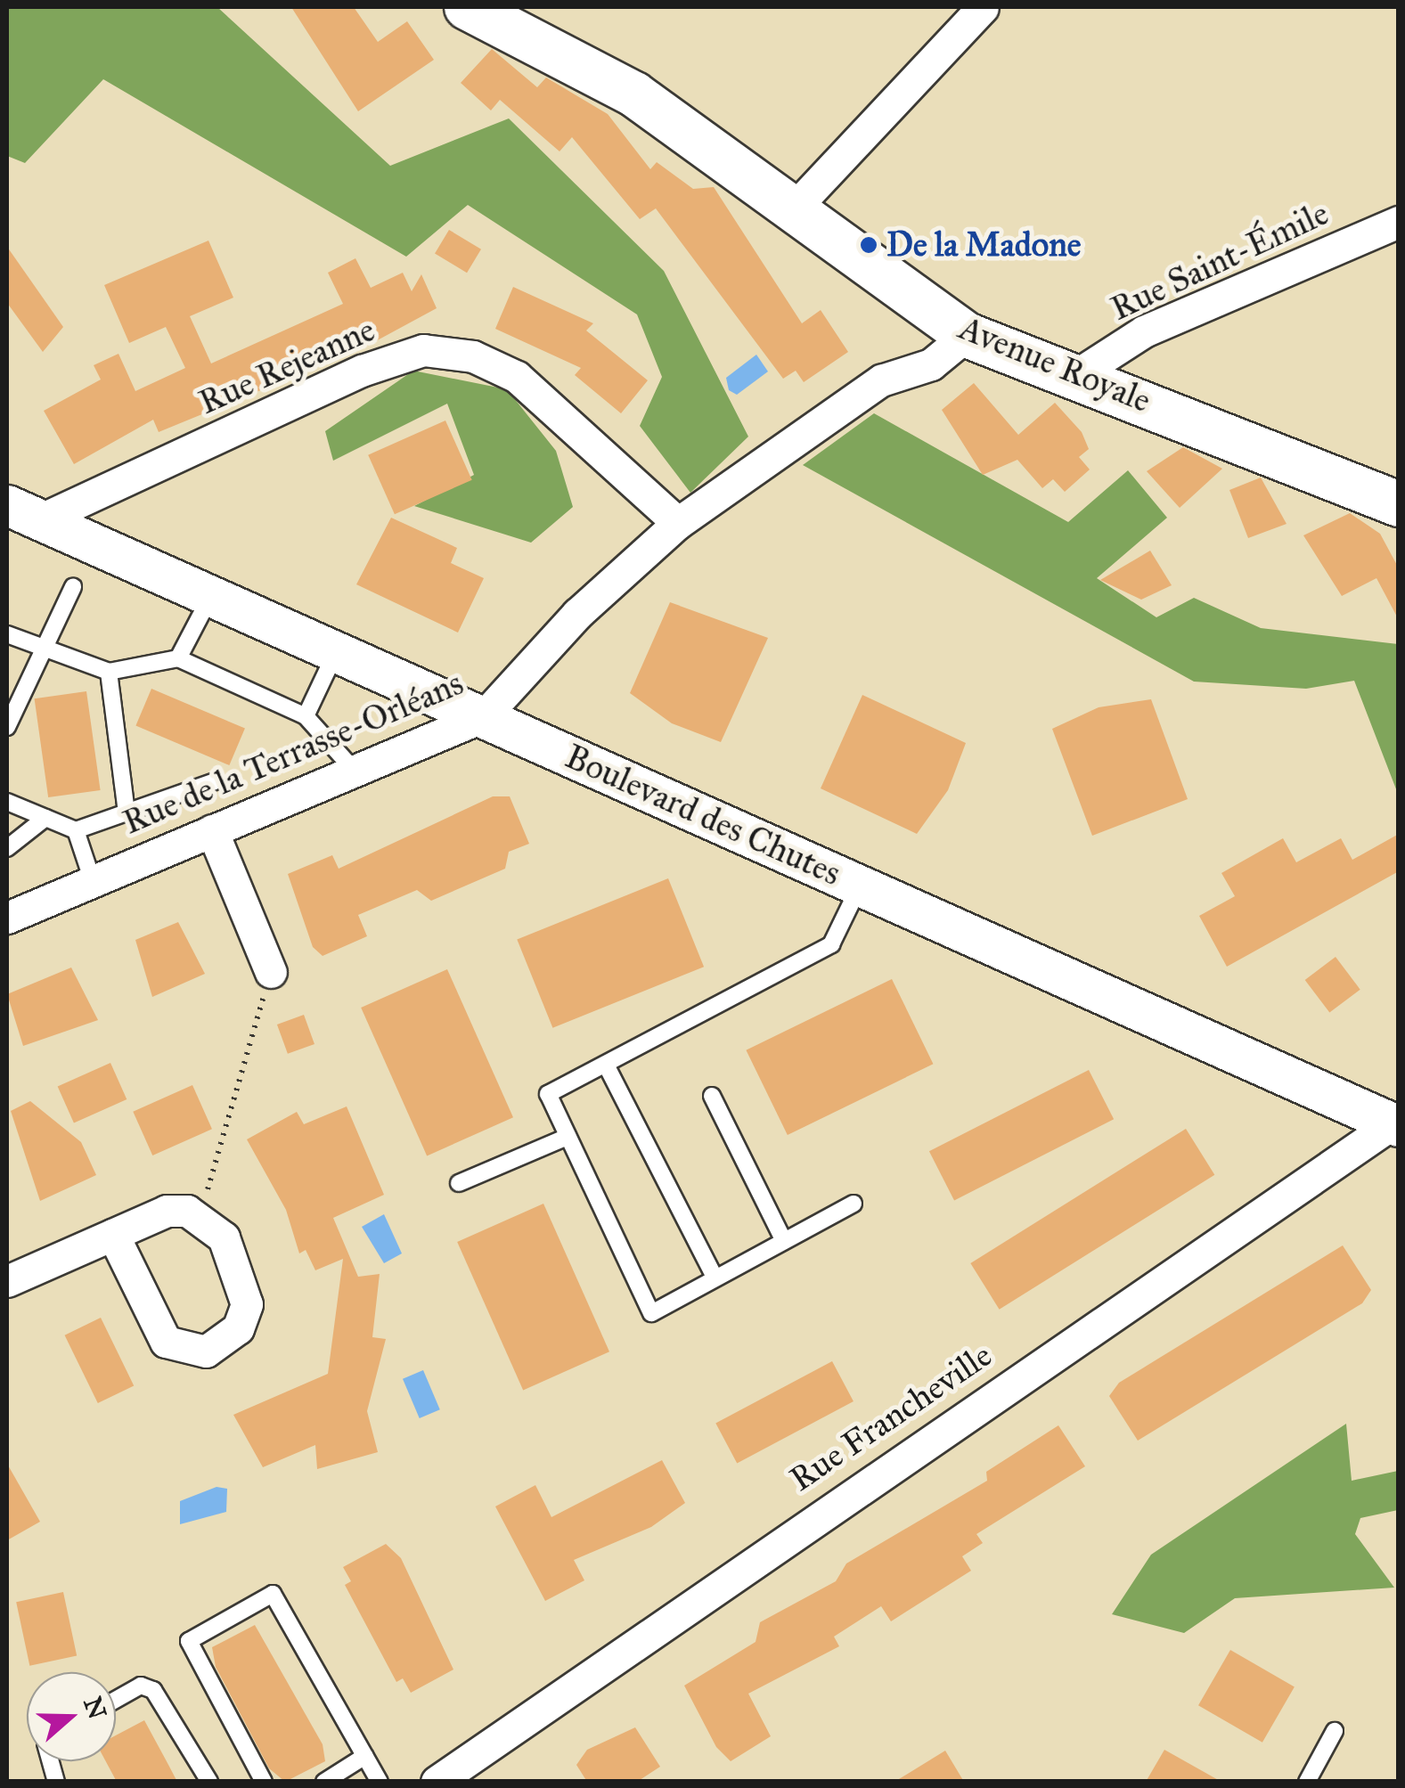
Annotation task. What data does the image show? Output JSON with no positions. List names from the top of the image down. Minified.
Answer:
{"streets":{"main road":["Avenue Royale"],"street":["Rue Saint-Émile","Rue Rejeanne","Rue de la Terrasse-Orléans","Boulevard des Chutes","Rue Francheville"]},"crossings":[["Rue Saint-Émile","Avenue Royale"],["Avenue Royale","Rue de la Terrasse-Orléans"],["Rue Rejeanne","Rue de la Terrasse-Orléans"],["Rue Rejeanne","Boulevard des Chutes"],["Rue de la Terrasse-Orléans","Boulevard des Chutes"],["Boulevard des Chutes","Rue Francheville"]],"places":["De la Madone"],"north":"right"}
